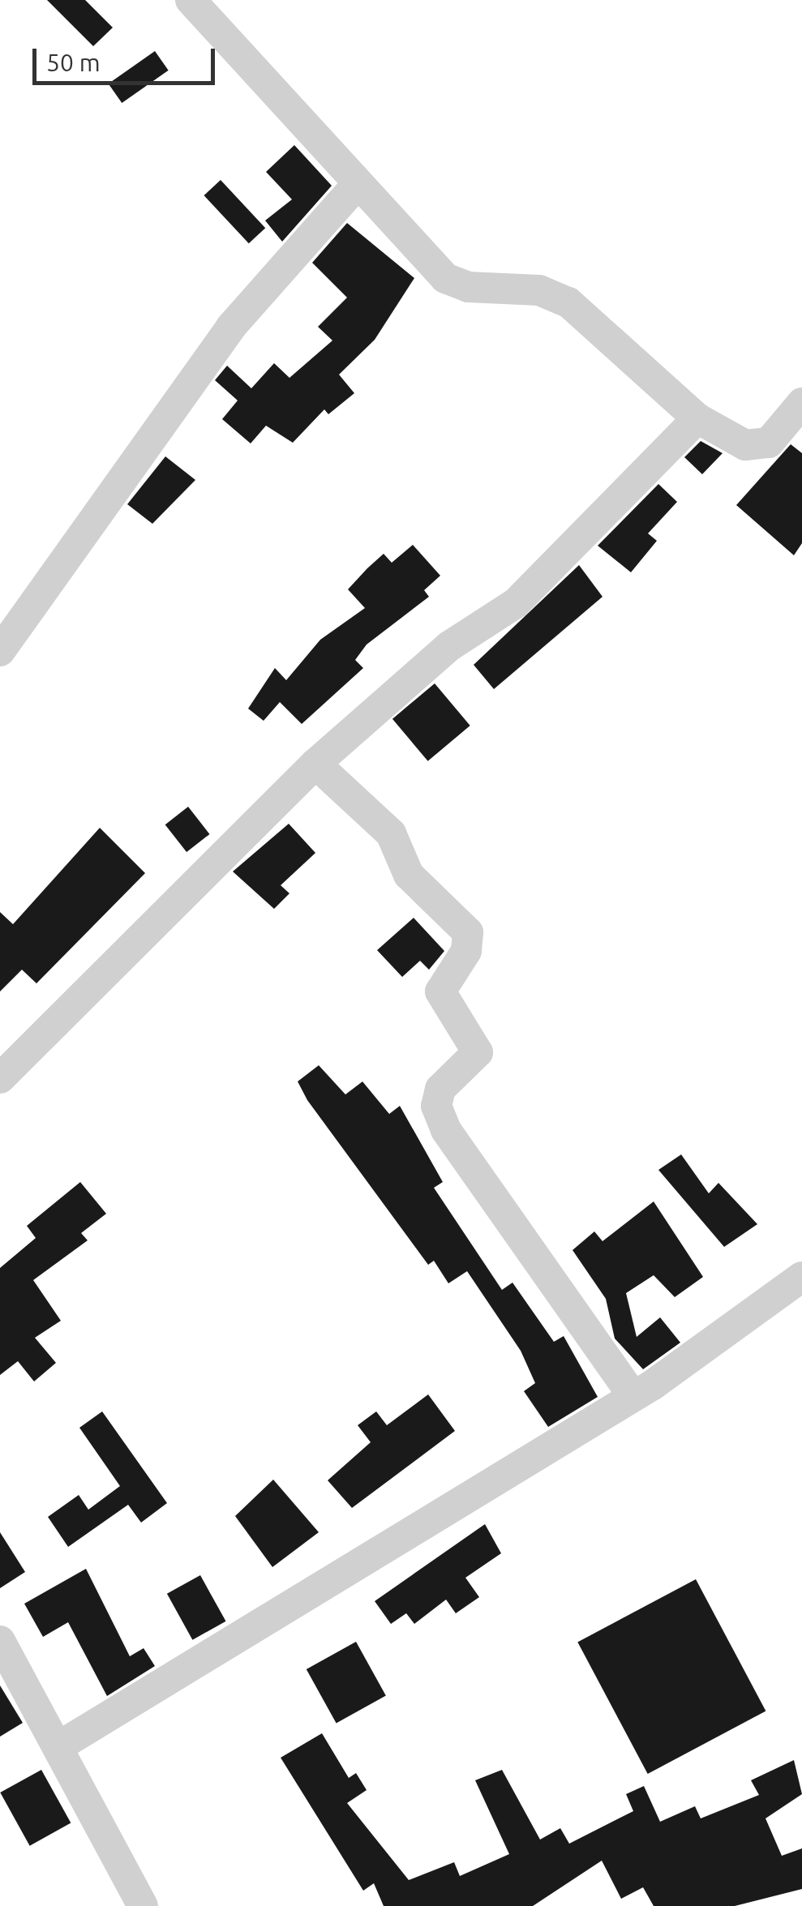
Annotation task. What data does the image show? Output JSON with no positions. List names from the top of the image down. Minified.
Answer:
{"scale_bar":"50 m"}
